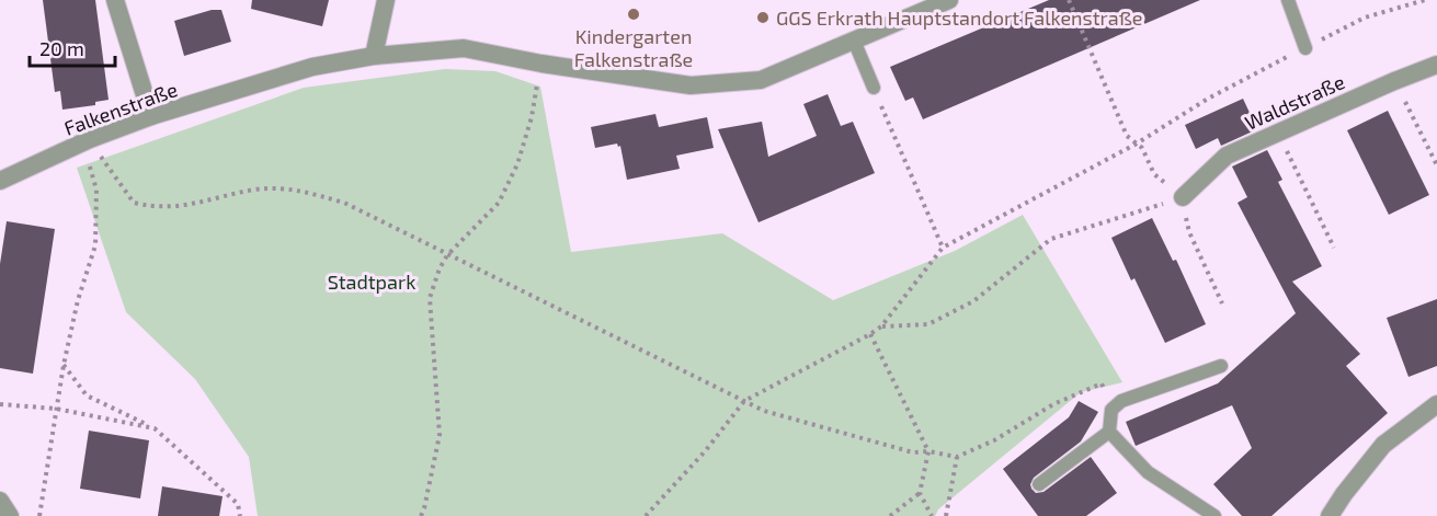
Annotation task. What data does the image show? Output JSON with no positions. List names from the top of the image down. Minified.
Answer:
{"streets":{"street":["Waldstraße","Falkenstraße"]},"parks":["Stadtpark"],"places":["Kindergarten Falkenstraße","GGS Erkrath Hauptstandort Falkenstraße"],"scale_bar":"20 m"}
